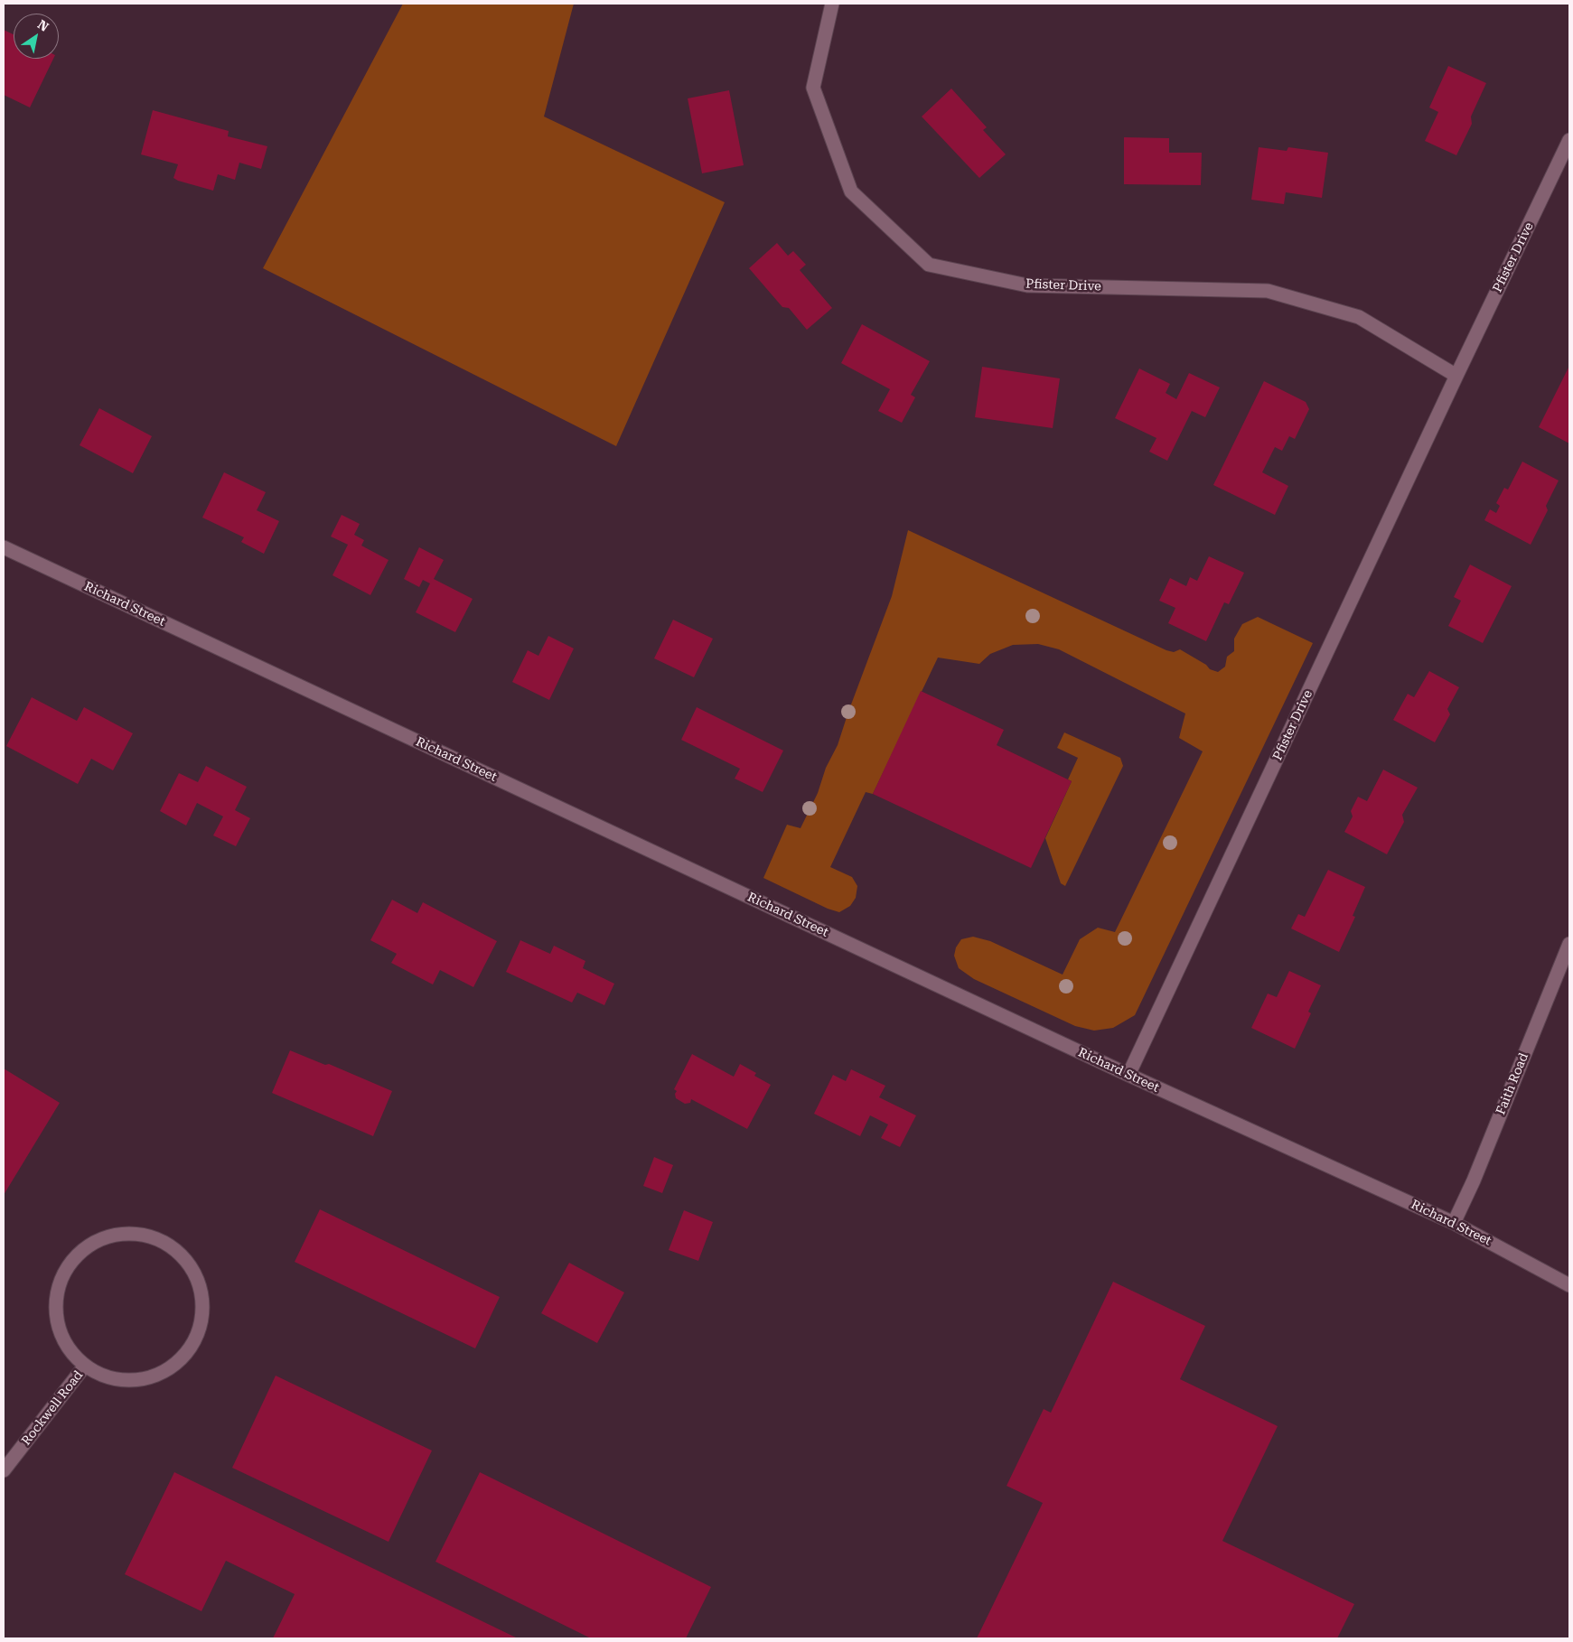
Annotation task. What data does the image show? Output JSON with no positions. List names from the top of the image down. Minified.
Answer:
{"streets":{"street":["Pfister Drive","Richard Street","Faith Road","Rockwell Road"]},"crossings":[["Pfister Drive","Richard Street"],["Richard Street","Faith Road"]],"north":"top right"}
